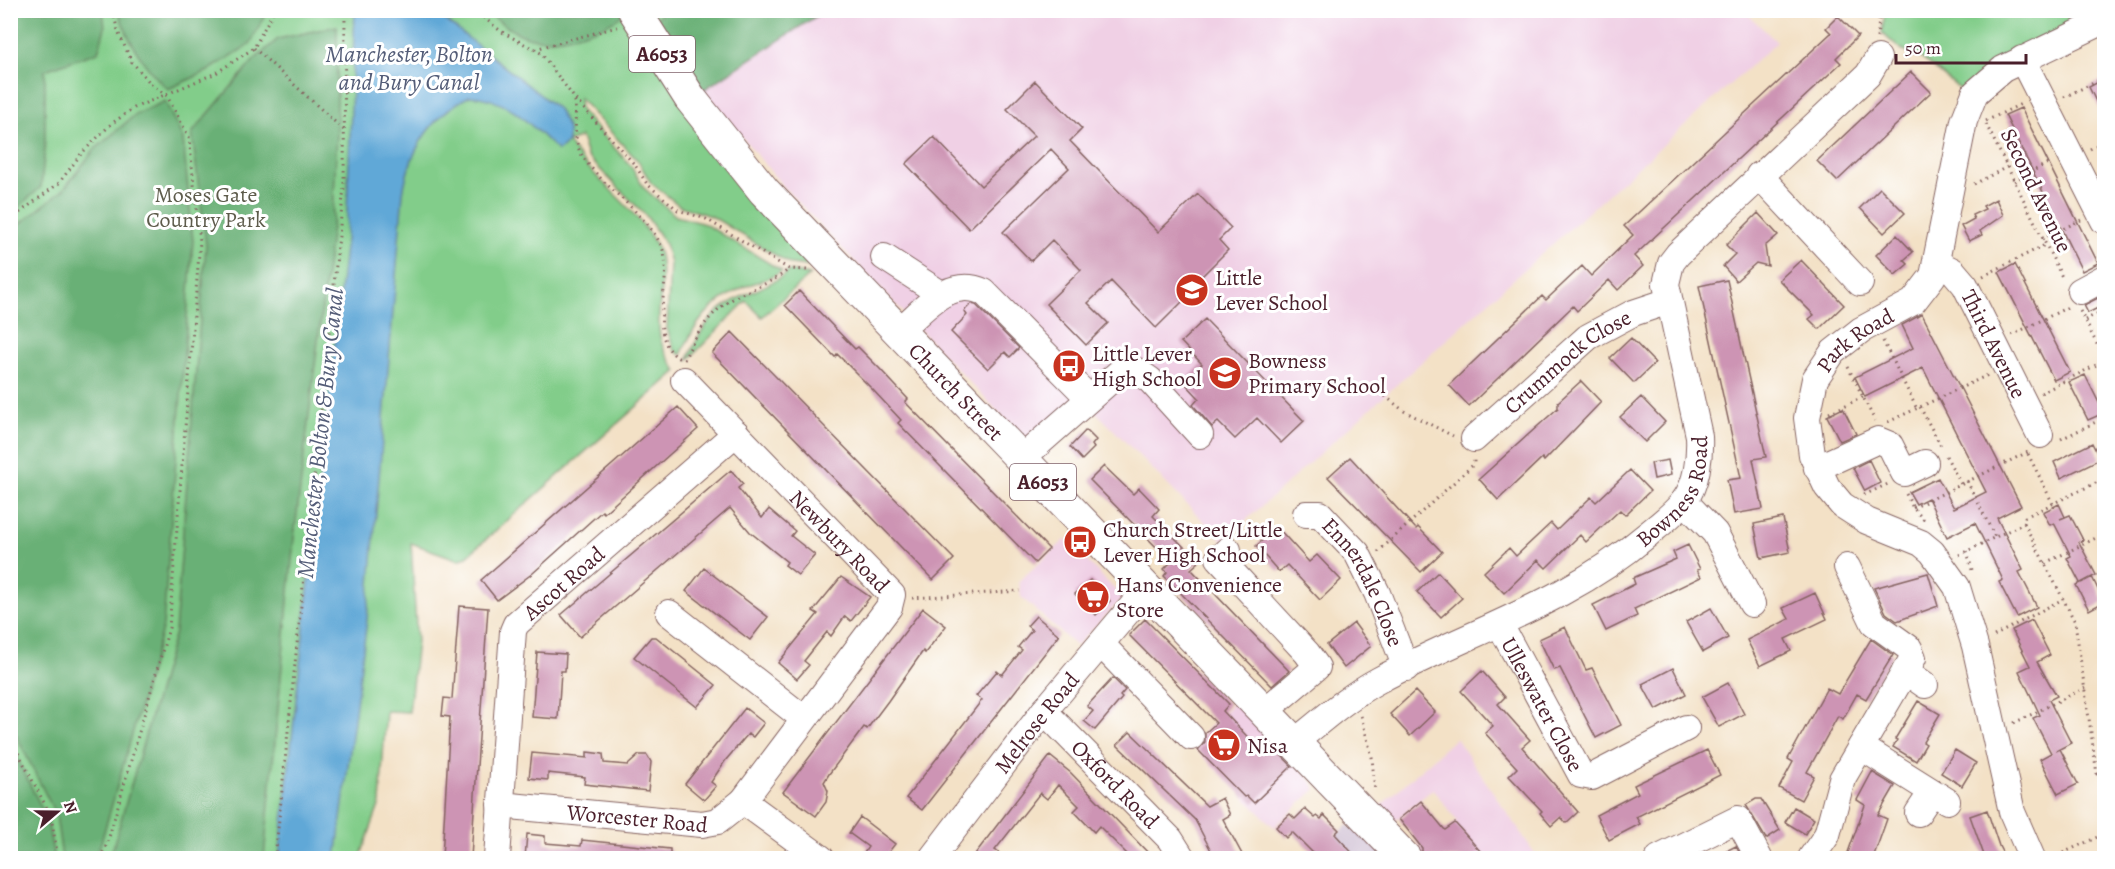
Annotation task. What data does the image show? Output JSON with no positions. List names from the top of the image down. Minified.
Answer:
{"streets":{"main road":["A6053","Church Street"],"street":["Park Road","Third Avenue","Crummock Close","Bowness Road","Newbury Road","Ascot Road","Ennerdale Close","Ulleswater Close","Melrose Road","Oxford Road","Worcester Road"],"path":["Second Avenue"]},"crossings":[["Park Road","Third Avenue"],["Crummock Close","Bowness Road"],["Church Street","Bowness Road"],["Church Street","Melrose Road"],["Bowness Road","Ennerdale Close"],["Bowness Road","Ulleswater Close"],["Newbury Road","Ascot Road"],["Newbury Road","Worcester Road"],["Ascot Road","Worcester Road"],["Melrose Road","Oxford Road"]],"water":["Manchester, Bolton and Bury Canal","Manchester, Bolton & Bury Canal"],"parks":["Moses Gate Country Park"],"places":{"school or university":["Little Lever School","Bowness Primary School"],"bus stop":["Little Lever High School","Church Street/Little Lever High School"],"supermarket":["Hans Convenience Store","Nisa"]},"scale_bar":"50 m","north":"right"}
